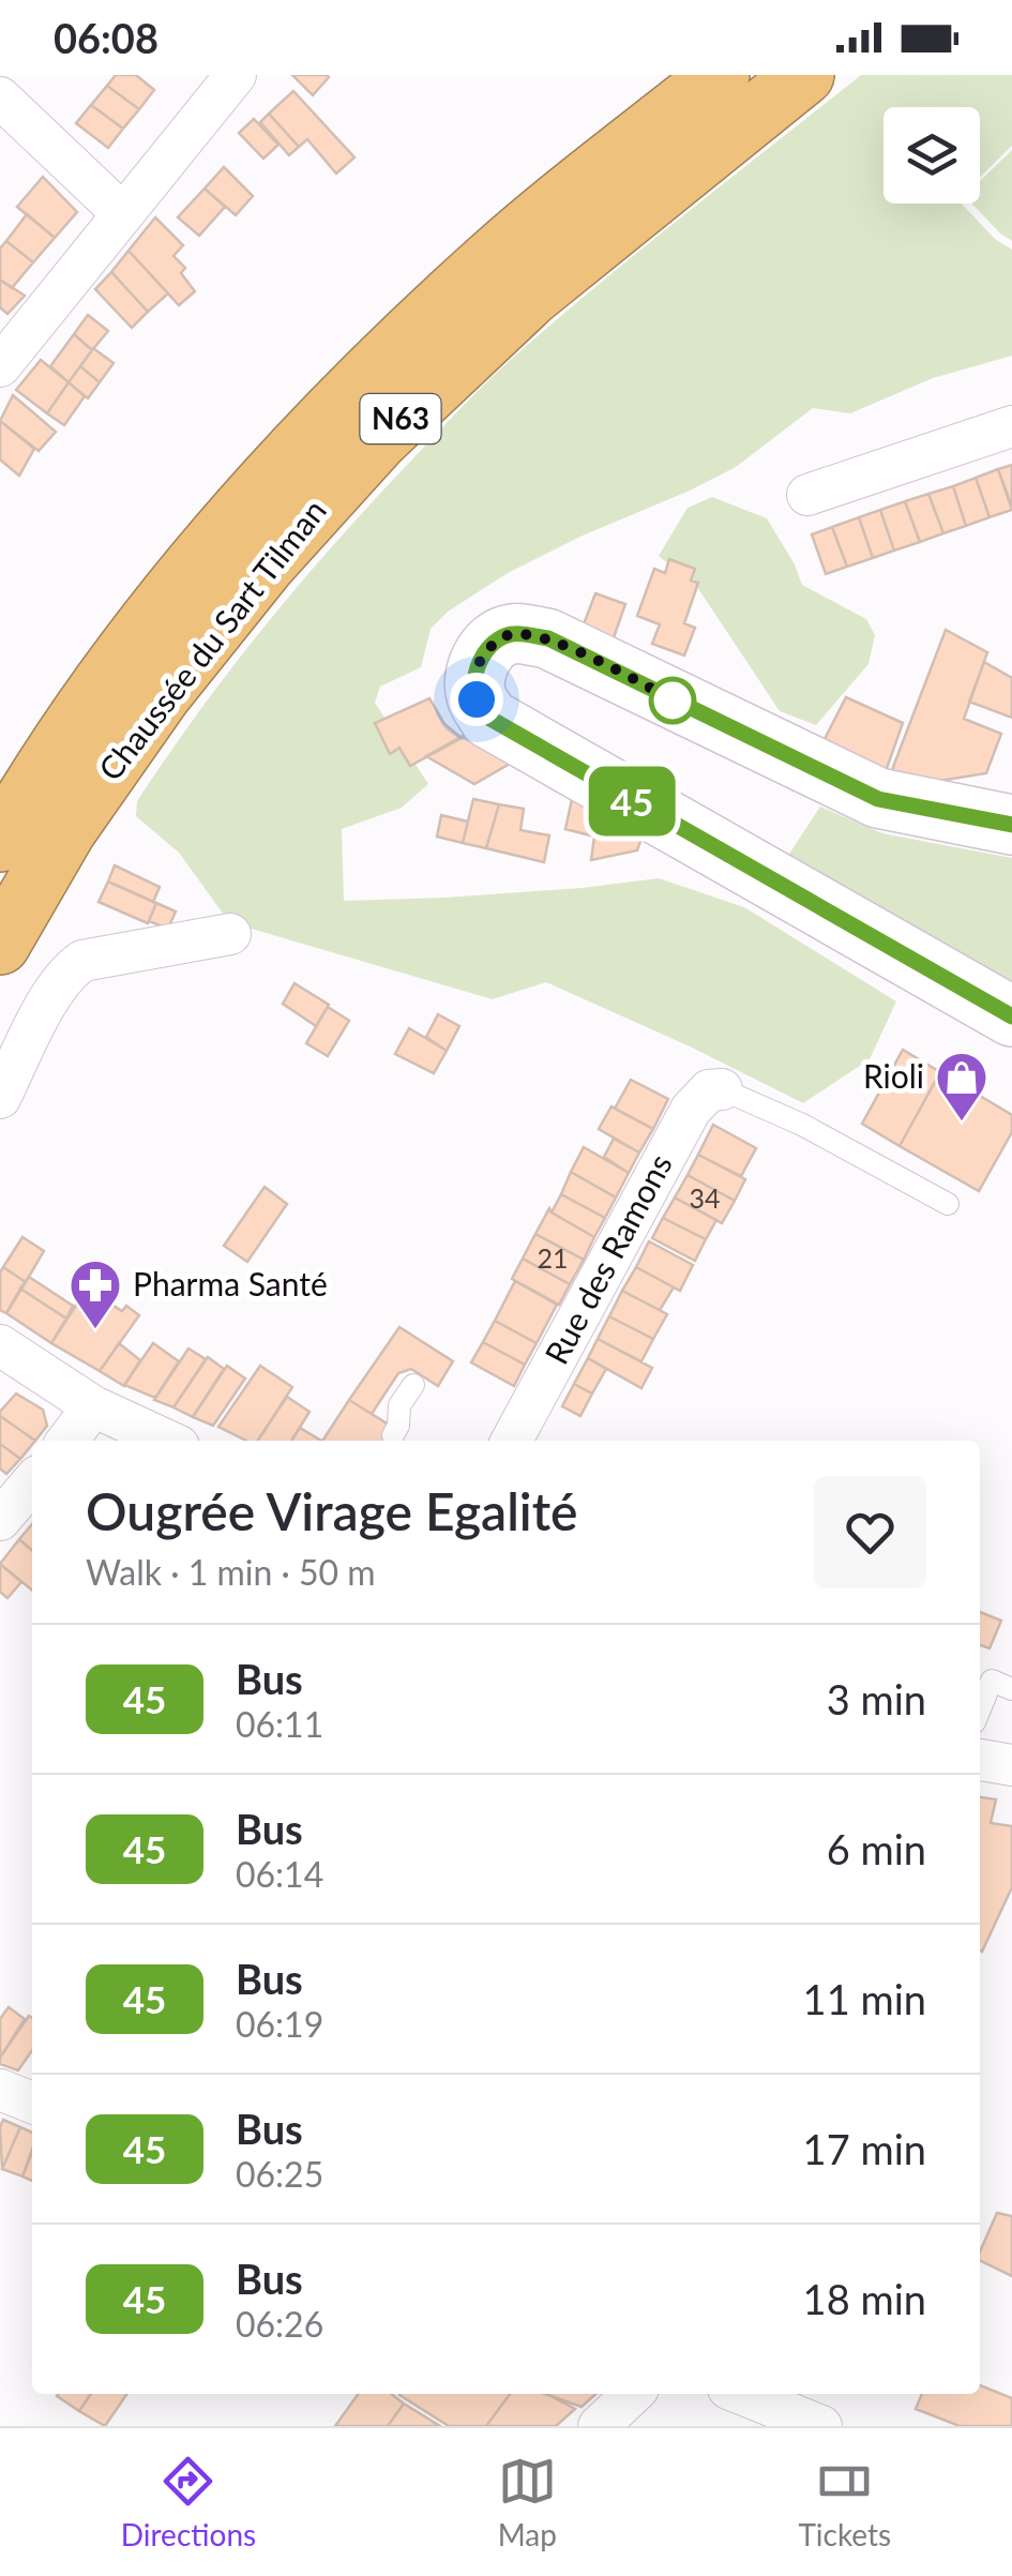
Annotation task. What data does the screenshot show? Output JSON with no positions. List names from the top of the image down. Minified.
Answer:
{"streets":{"highway":["N63","Chaussée du Sart Tilman"],"street":["Rue des Ramons"]},"places":{"shop":["Rioli"],"pharmacy":["Pharma Santé"]},"lines":["bus line 45"],"house_numbers":["34","21"],"page":{"status":"06:08","on_map":"45","heading":["Ougrée Virage Egalité","Walk · 1 min · 50 m"],"list":[{"mark":"45","name":"Bus","note":"06:11","value":"3 min"},{"mark":"45","name":"Bus","note":"06:14","value":"6 min"},{"mark":"45","name":"Bus","note":"06:19","value":"11 min"},{"mark":"45","name":"Bus","note":"06:25","value":"17 min"},{"mark":"45","name":"Bus","note":"06:26","value":"18 min"}],"tabs":["Directions","Map","Tickets"]}}
